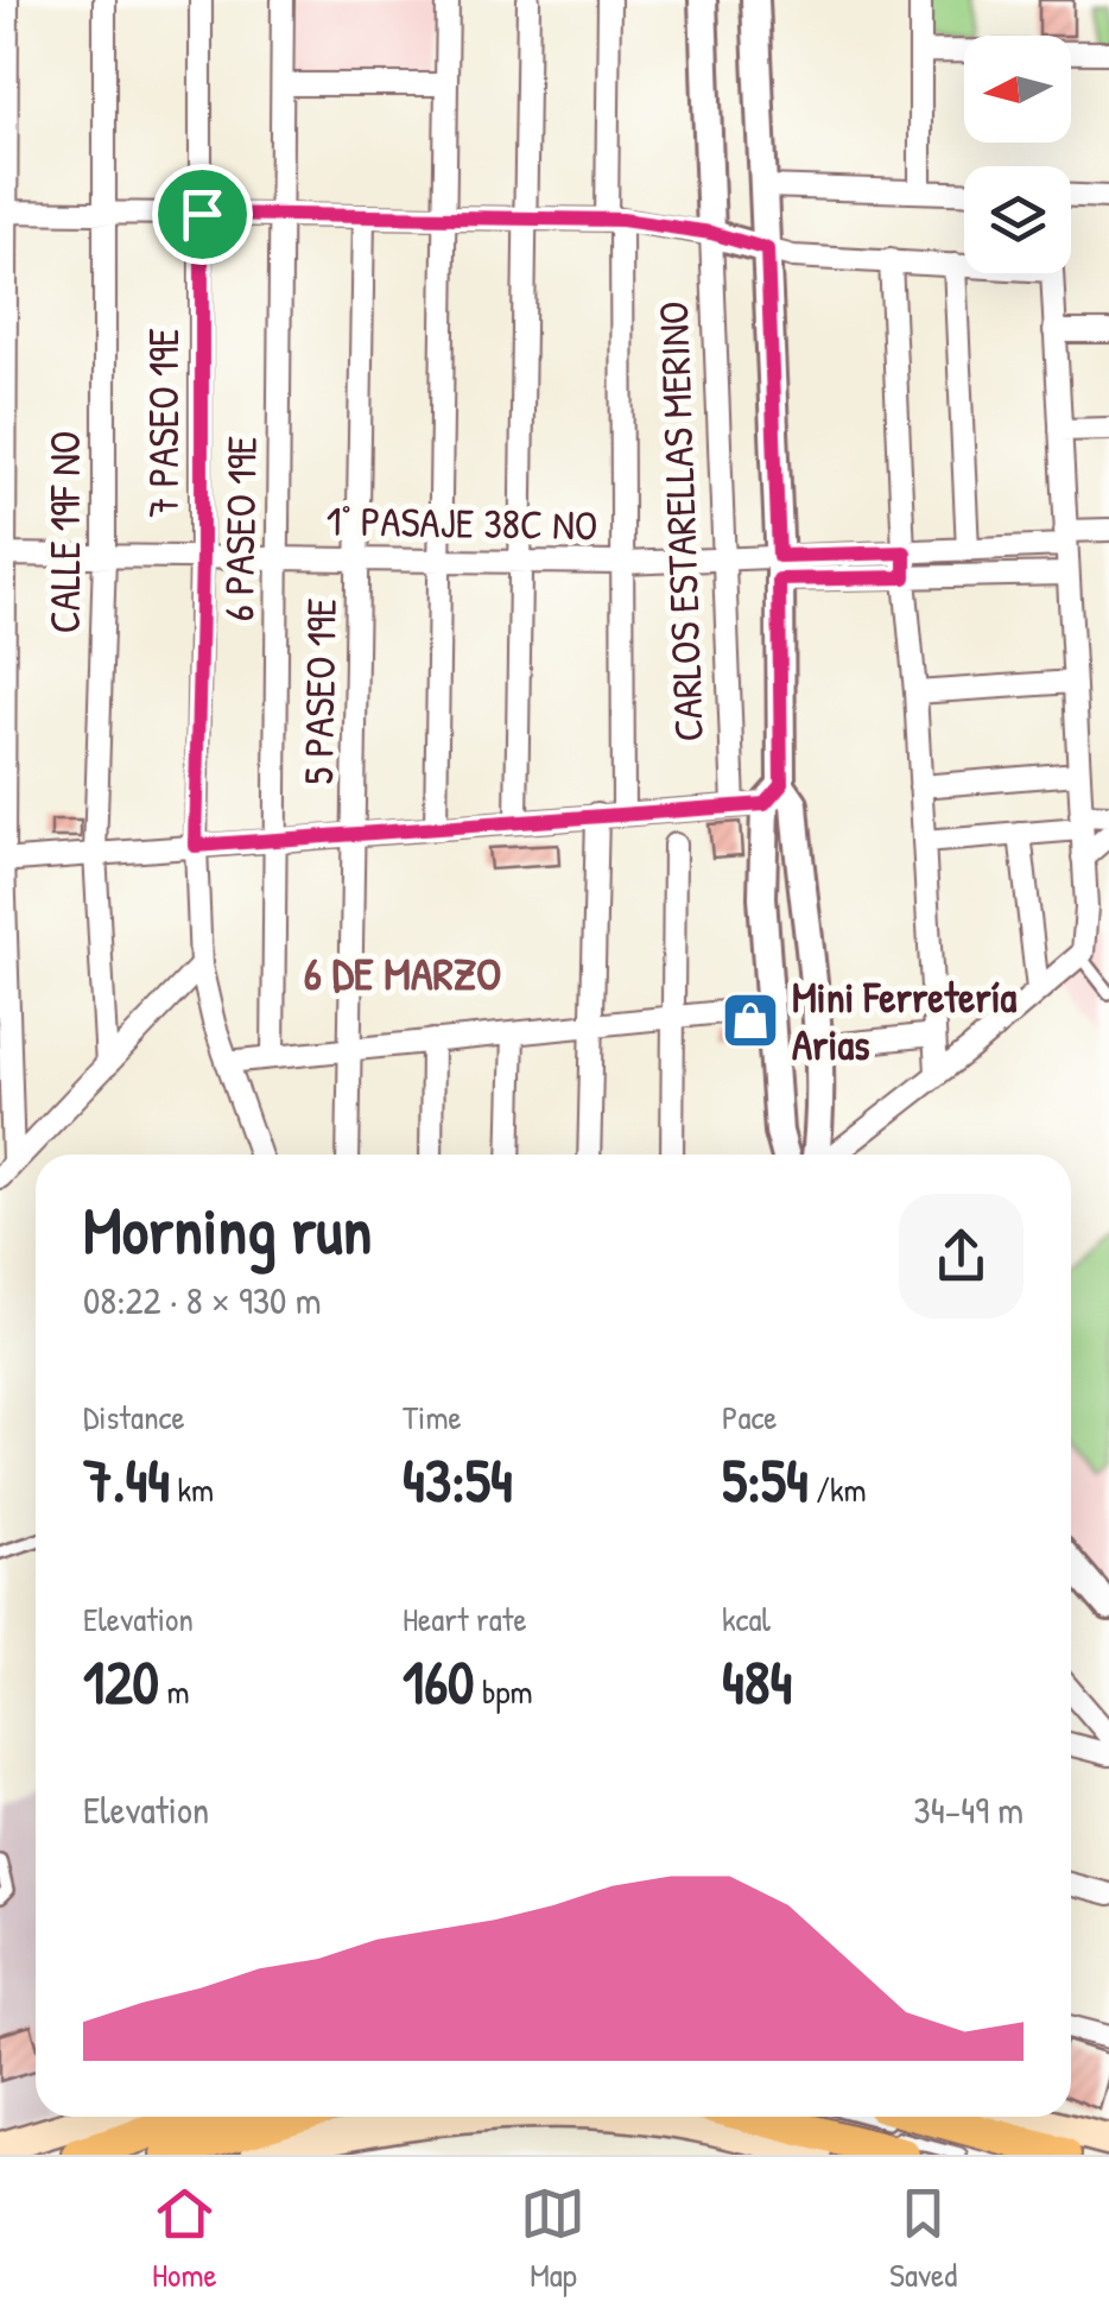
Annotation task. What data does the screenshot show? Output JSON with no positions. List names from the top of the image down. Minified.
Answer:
{"streets":{"street":["7 PASEO 19E","CARLOS ESTARELLAS MERINO","1° PASAJE 38C NO","6 PASEO 19E","CALLE 19F NO","5 PASEO 19E"]},"crossings":[["7 PASEO 19E","1° PASAJE 38C NO"],["CARLOS ESTARELLAS MERINO","1° PASAJE 38C NO"],["1° PASAJE 38C NO","6 PASEO 19E"],["1° PASAJE 38C NO","CALLE 19F NO"],["1° PASAJE 38C NO","5 PASEO 19E"]],"districts":["6 DE MARZO"],"places":{"shop":["Mini Ferretería Arias"]},"north":"left","page":{"heading":["Morning run","08:22 · 8 × 930 m"],"stats":[["Distance","7.44 km"],["Time","43:54"],["Pace","5:54 /km"],["Elevation","120 m"],["Heart rate","160 bpm"],["kcal","484"]],"chart":["Elevation","34–49 m"],"tabs":["Home","Map","Saved"]}}
